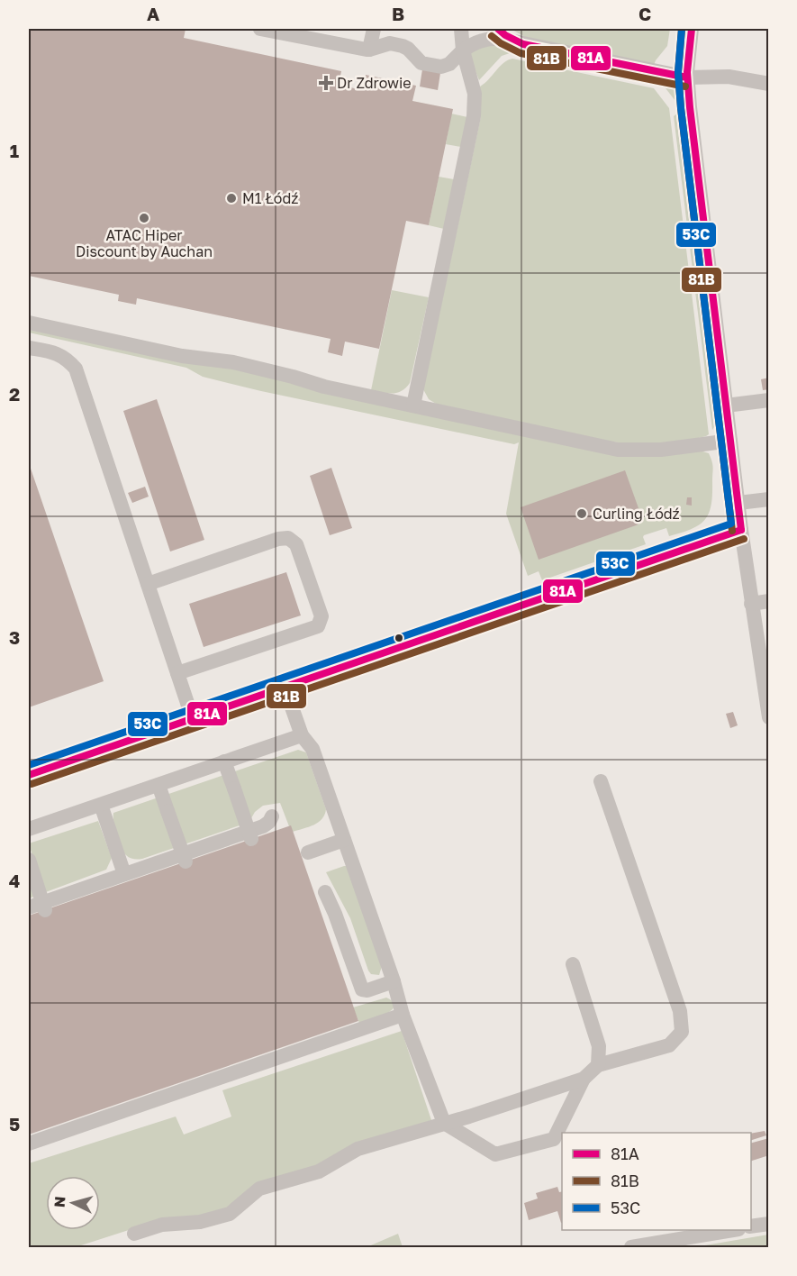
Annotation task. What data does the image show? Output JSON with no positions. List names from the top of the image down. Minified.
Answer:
{"places":{"health":["Dr Zdrowie"],"other":["M1 Łódź","ATAC Hiper Discount by Auchan","Curling Łódź"]},"lines":["transit line 81A","transit line 81B","transit line 53C"],"legend":["81A","81B","53C"],"north":"left","grid":{"columns":["A","B","C"],"rows":["1","2","3","4","5"]}}
